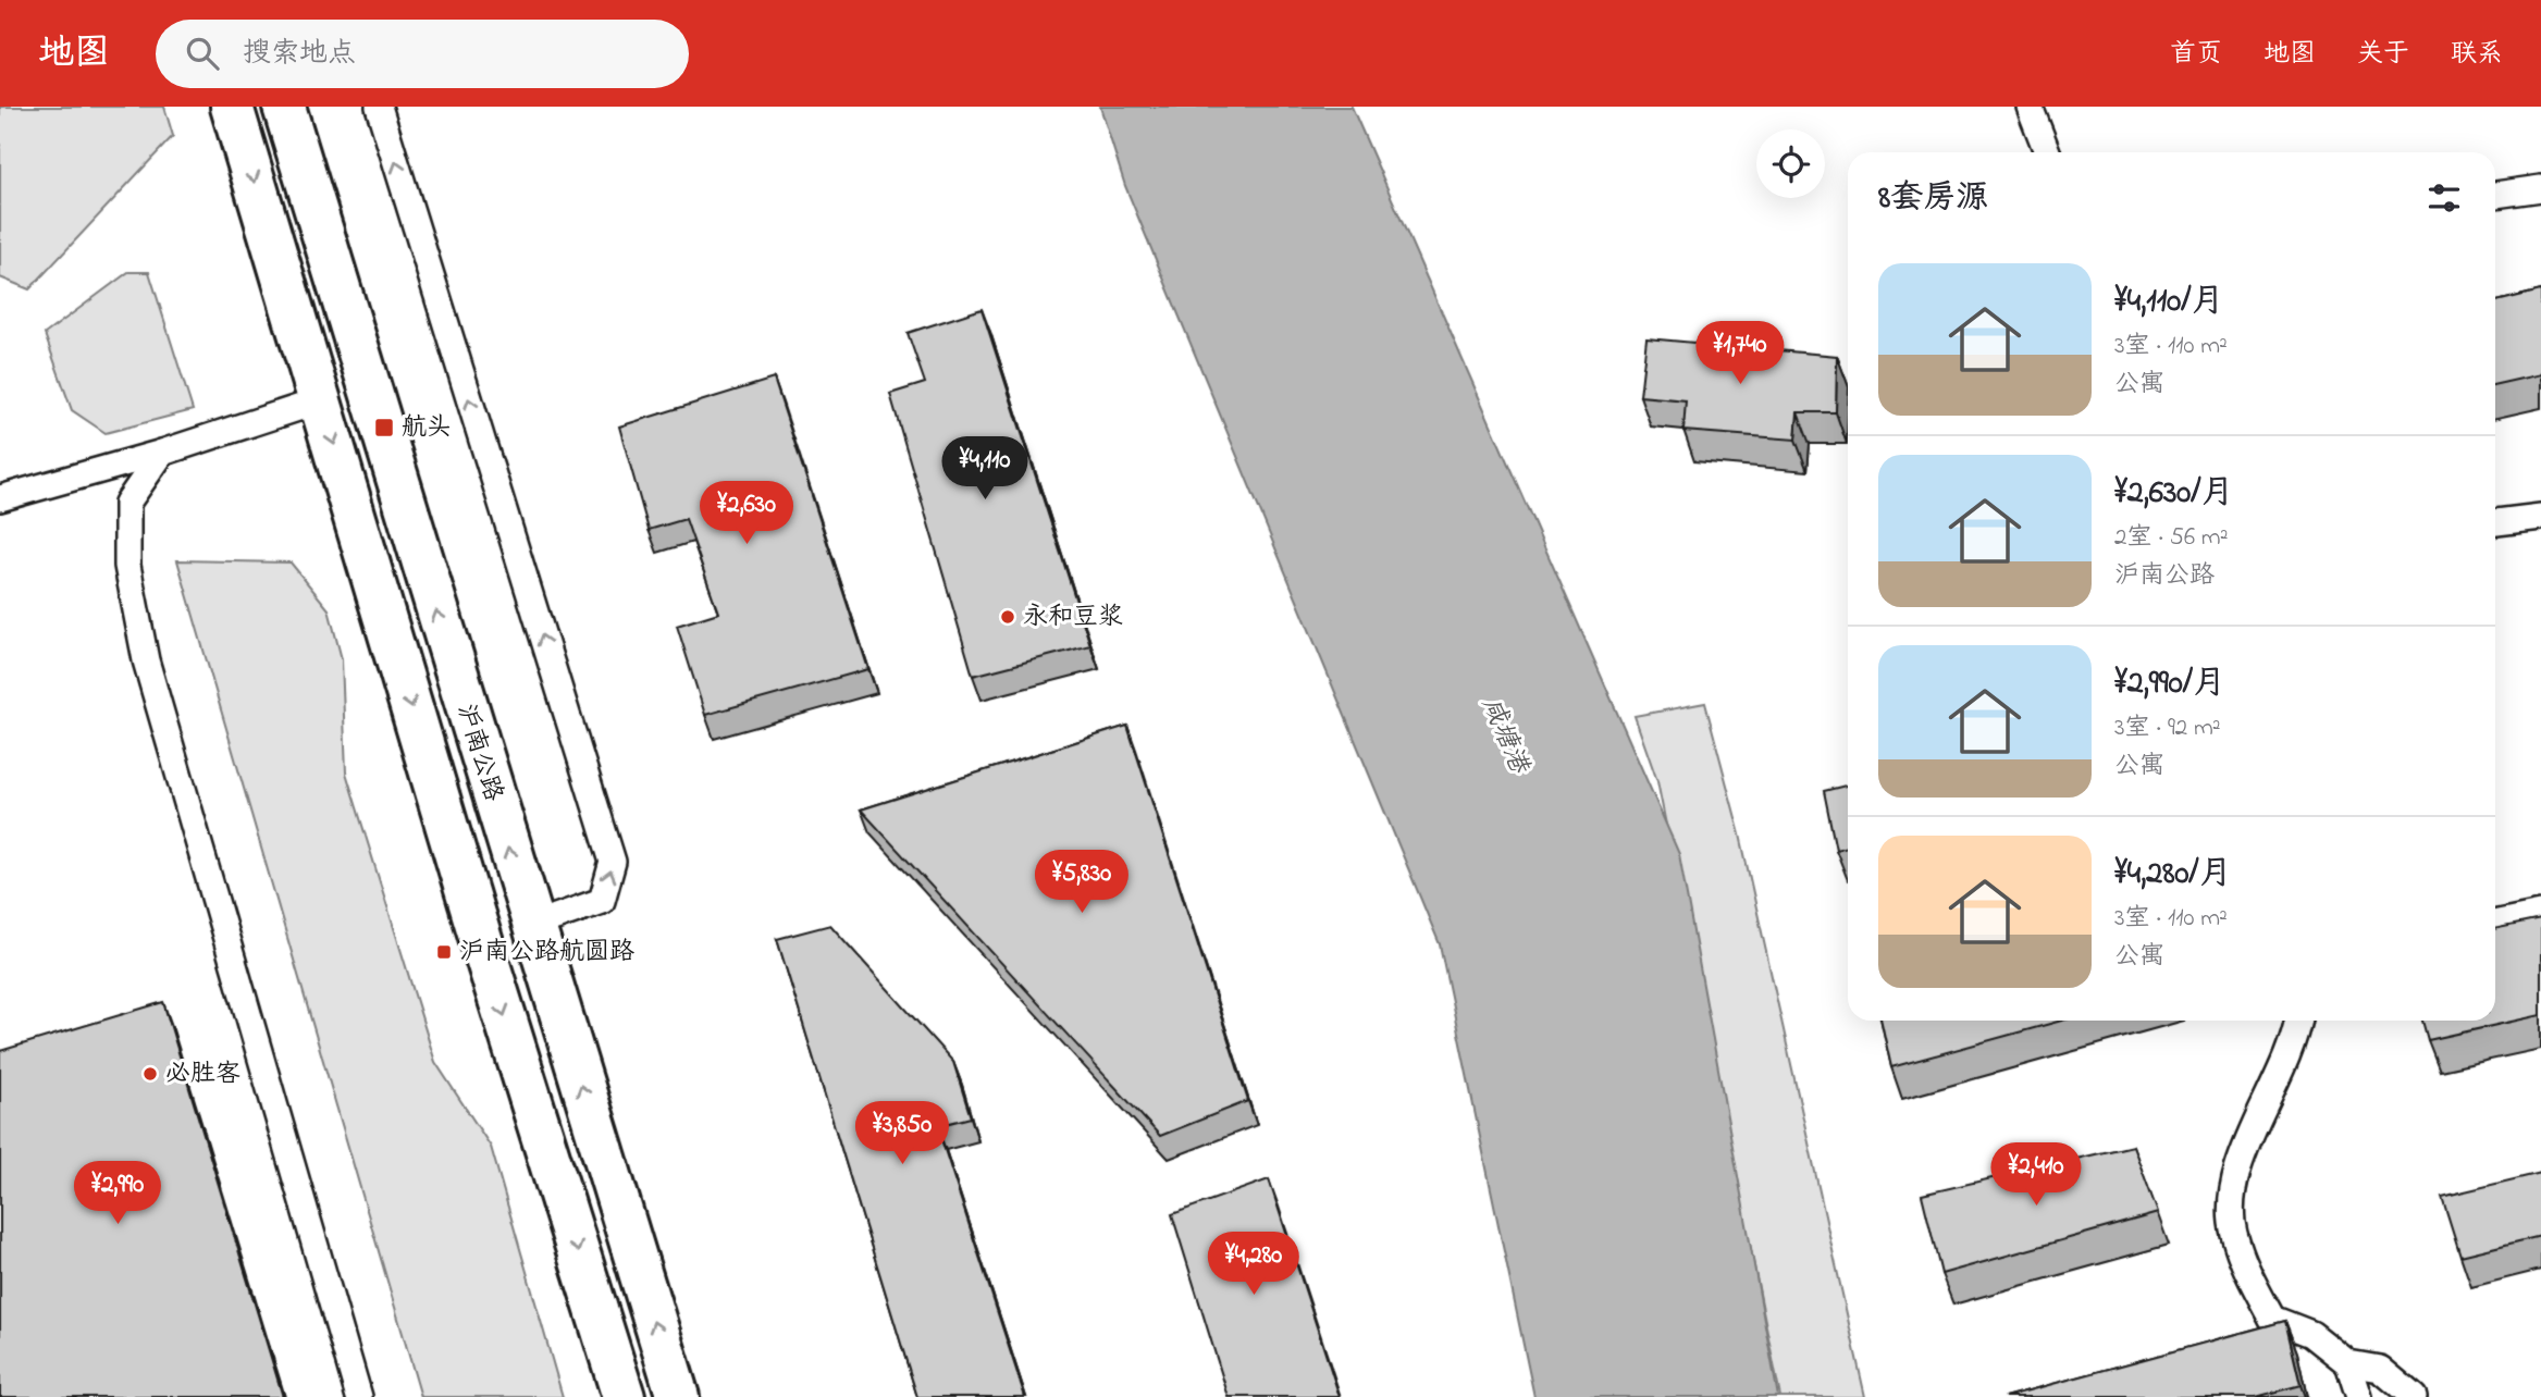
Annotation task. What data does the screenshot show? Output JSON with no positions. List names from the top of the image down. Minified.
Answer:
{"streets":{"main road":["沪南公路"]},"water":["咸塘港"],"places":{"transit":["航头","沪南公路航圆路"],"other":["永和豆浆","必胜客"]},"page":{"header":"地图","search":"搜索地点","nav":["首页","地图","关于","联系"],"heading":"8套房源","list":[{"name":"¥4,110/月","note":"3室 · 110 m² · 公寓"},{"name":"¥2,630/月","note":"2室 · 56 m² · 沪南公路"},{"name":"¥2,990/月","note":"3室 · 92 m² · 公寓"},{"name":"¥4,280/月","note":"3室 · 110 m² · 公寓"}],"price":["¥1,740","¥4,110","¥2,630","¥5,830","¥3,850","¥2,410","¥2,990","¥4,280"]}}
